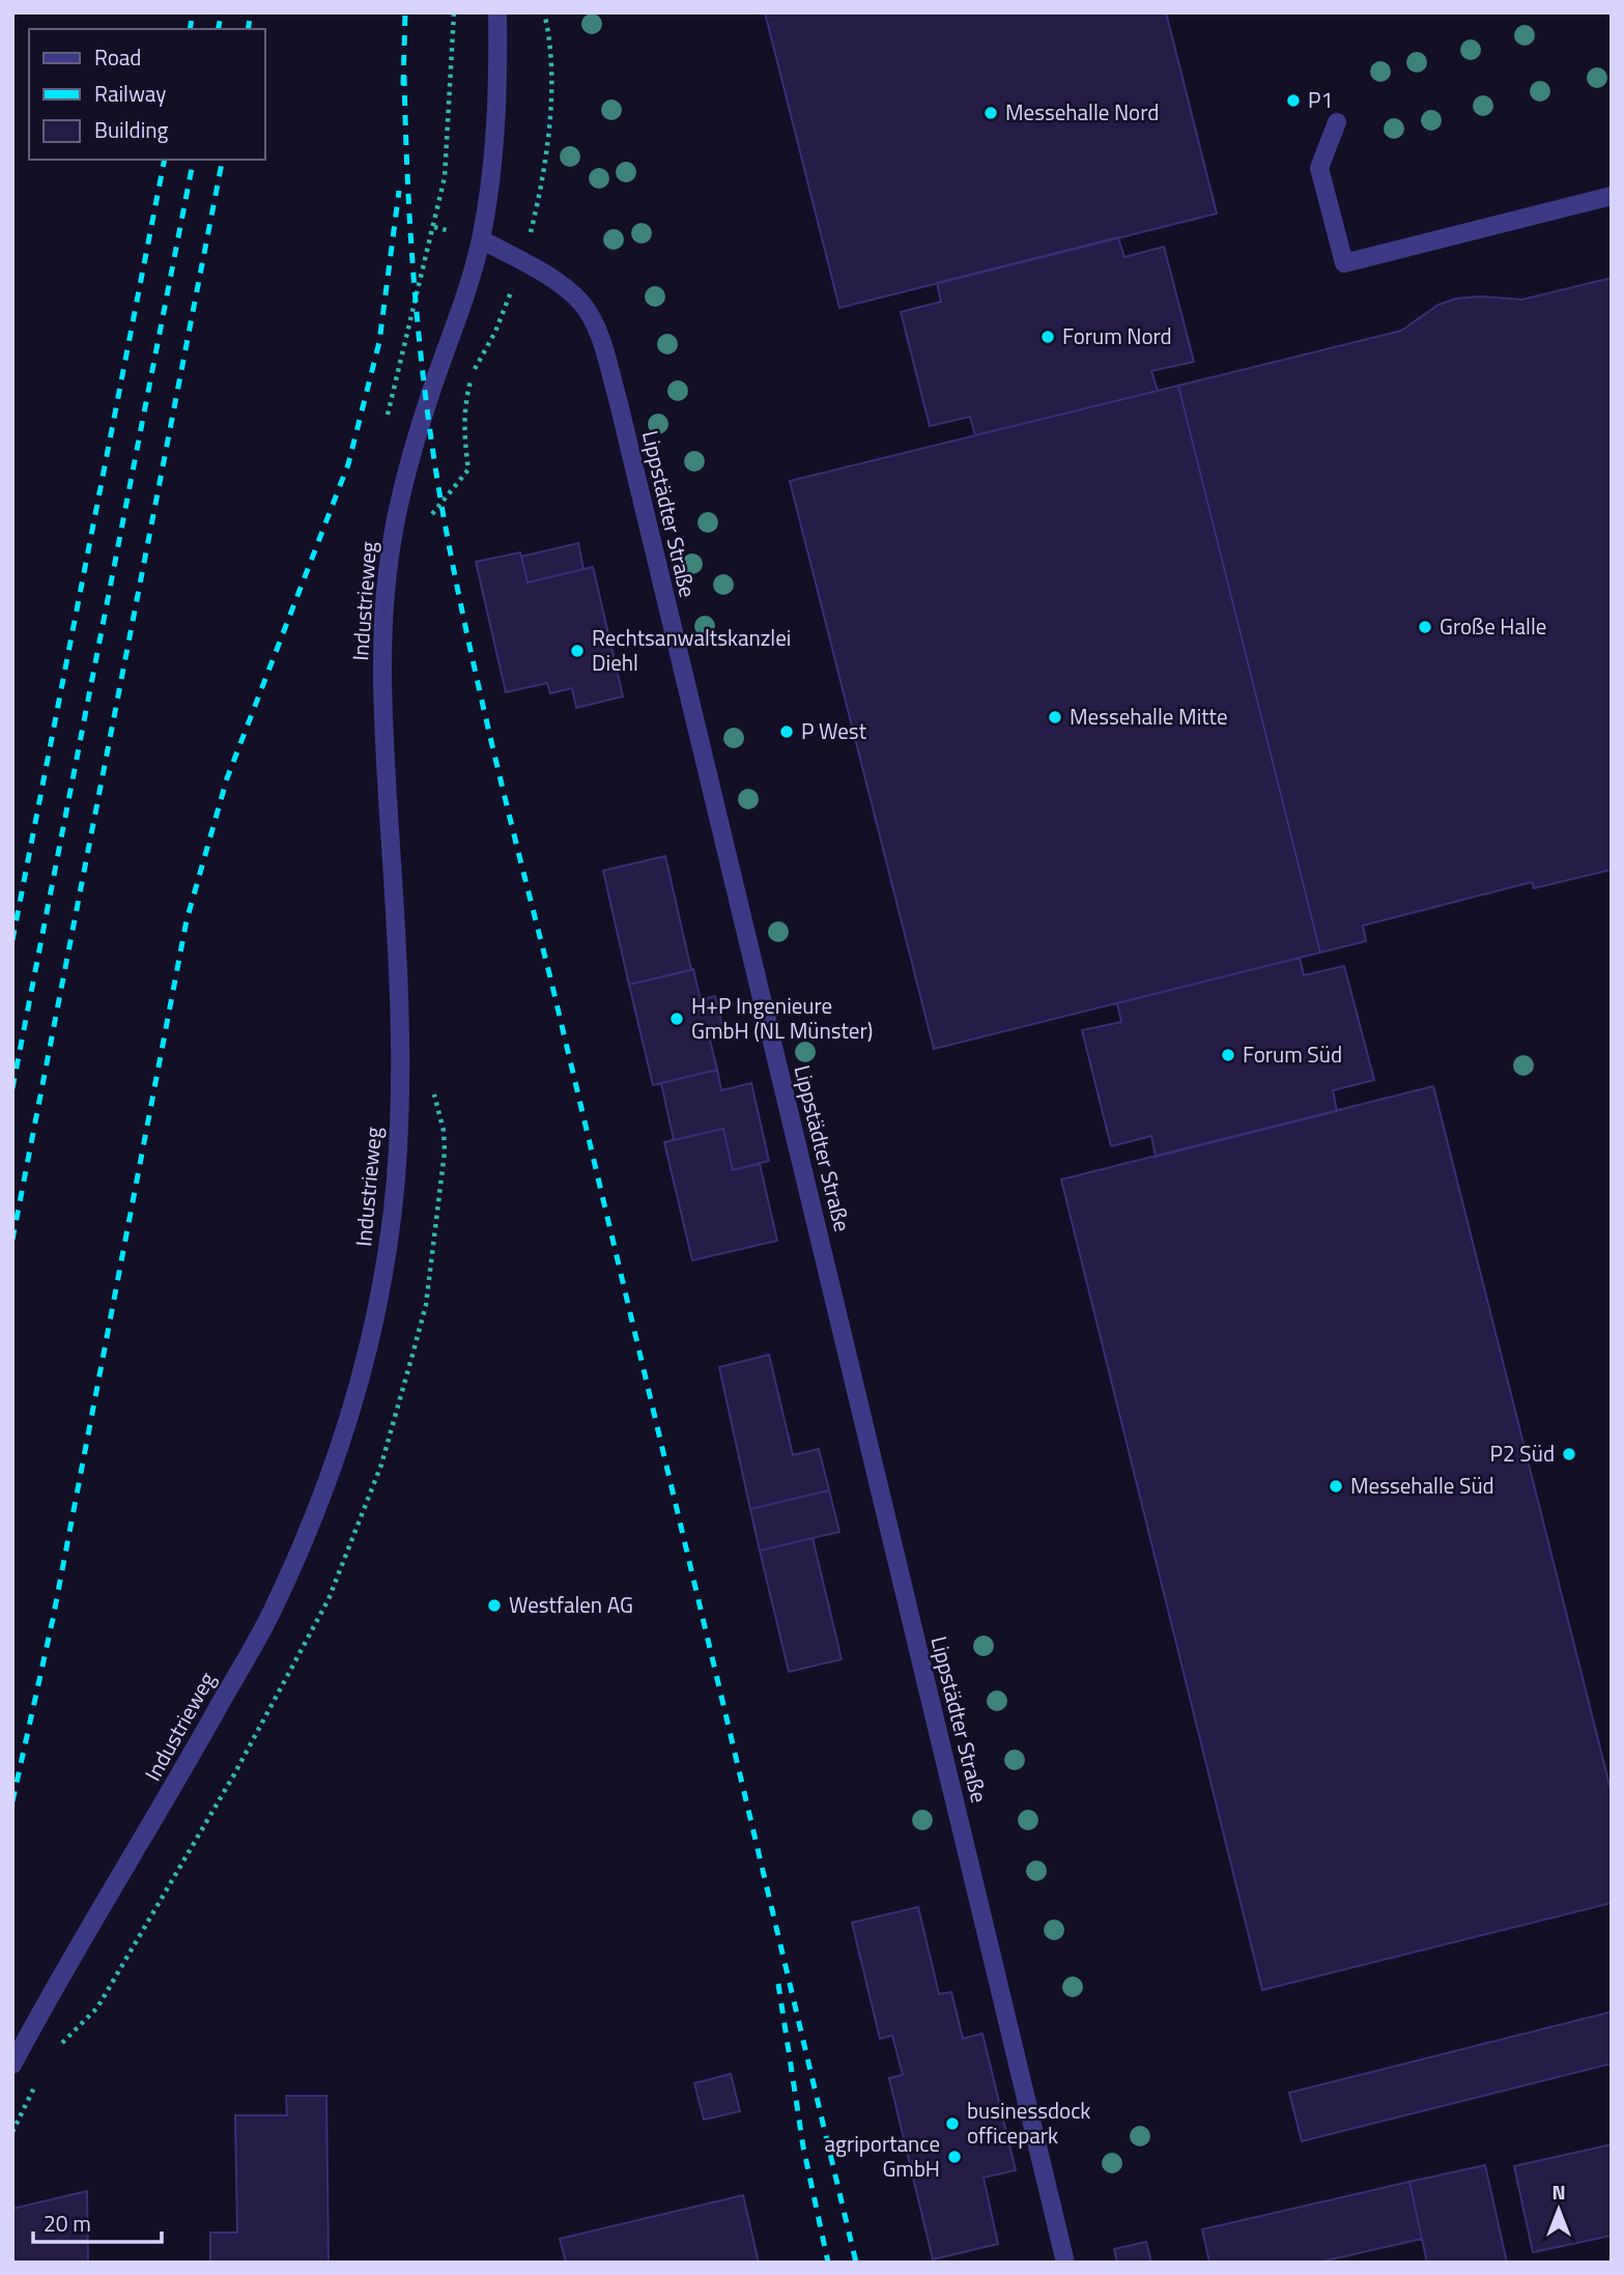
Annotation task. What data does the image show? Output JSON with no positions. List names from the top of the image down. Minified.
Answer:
{"streets":{"street":["Lippstädter Straße","Industrieweg"]},"crossings":[["Lippstädter Straße","Industrieweg"]],"places":["P1","Messehalle Nord","Forum Nord","Große Halle","Rechtsanwaltskanzlei Diehl","Messehalle Mitte","P West","H+P Ingenieure GmbH (NL Münster)","Forum Süd","P2 Süd","Messehalle Süd","Westfalen AG","businessdock officepark","agriportance GmbH"],"legend":["Road","Railway","Building"],"scale_bar":"20 m","north":"top"}
